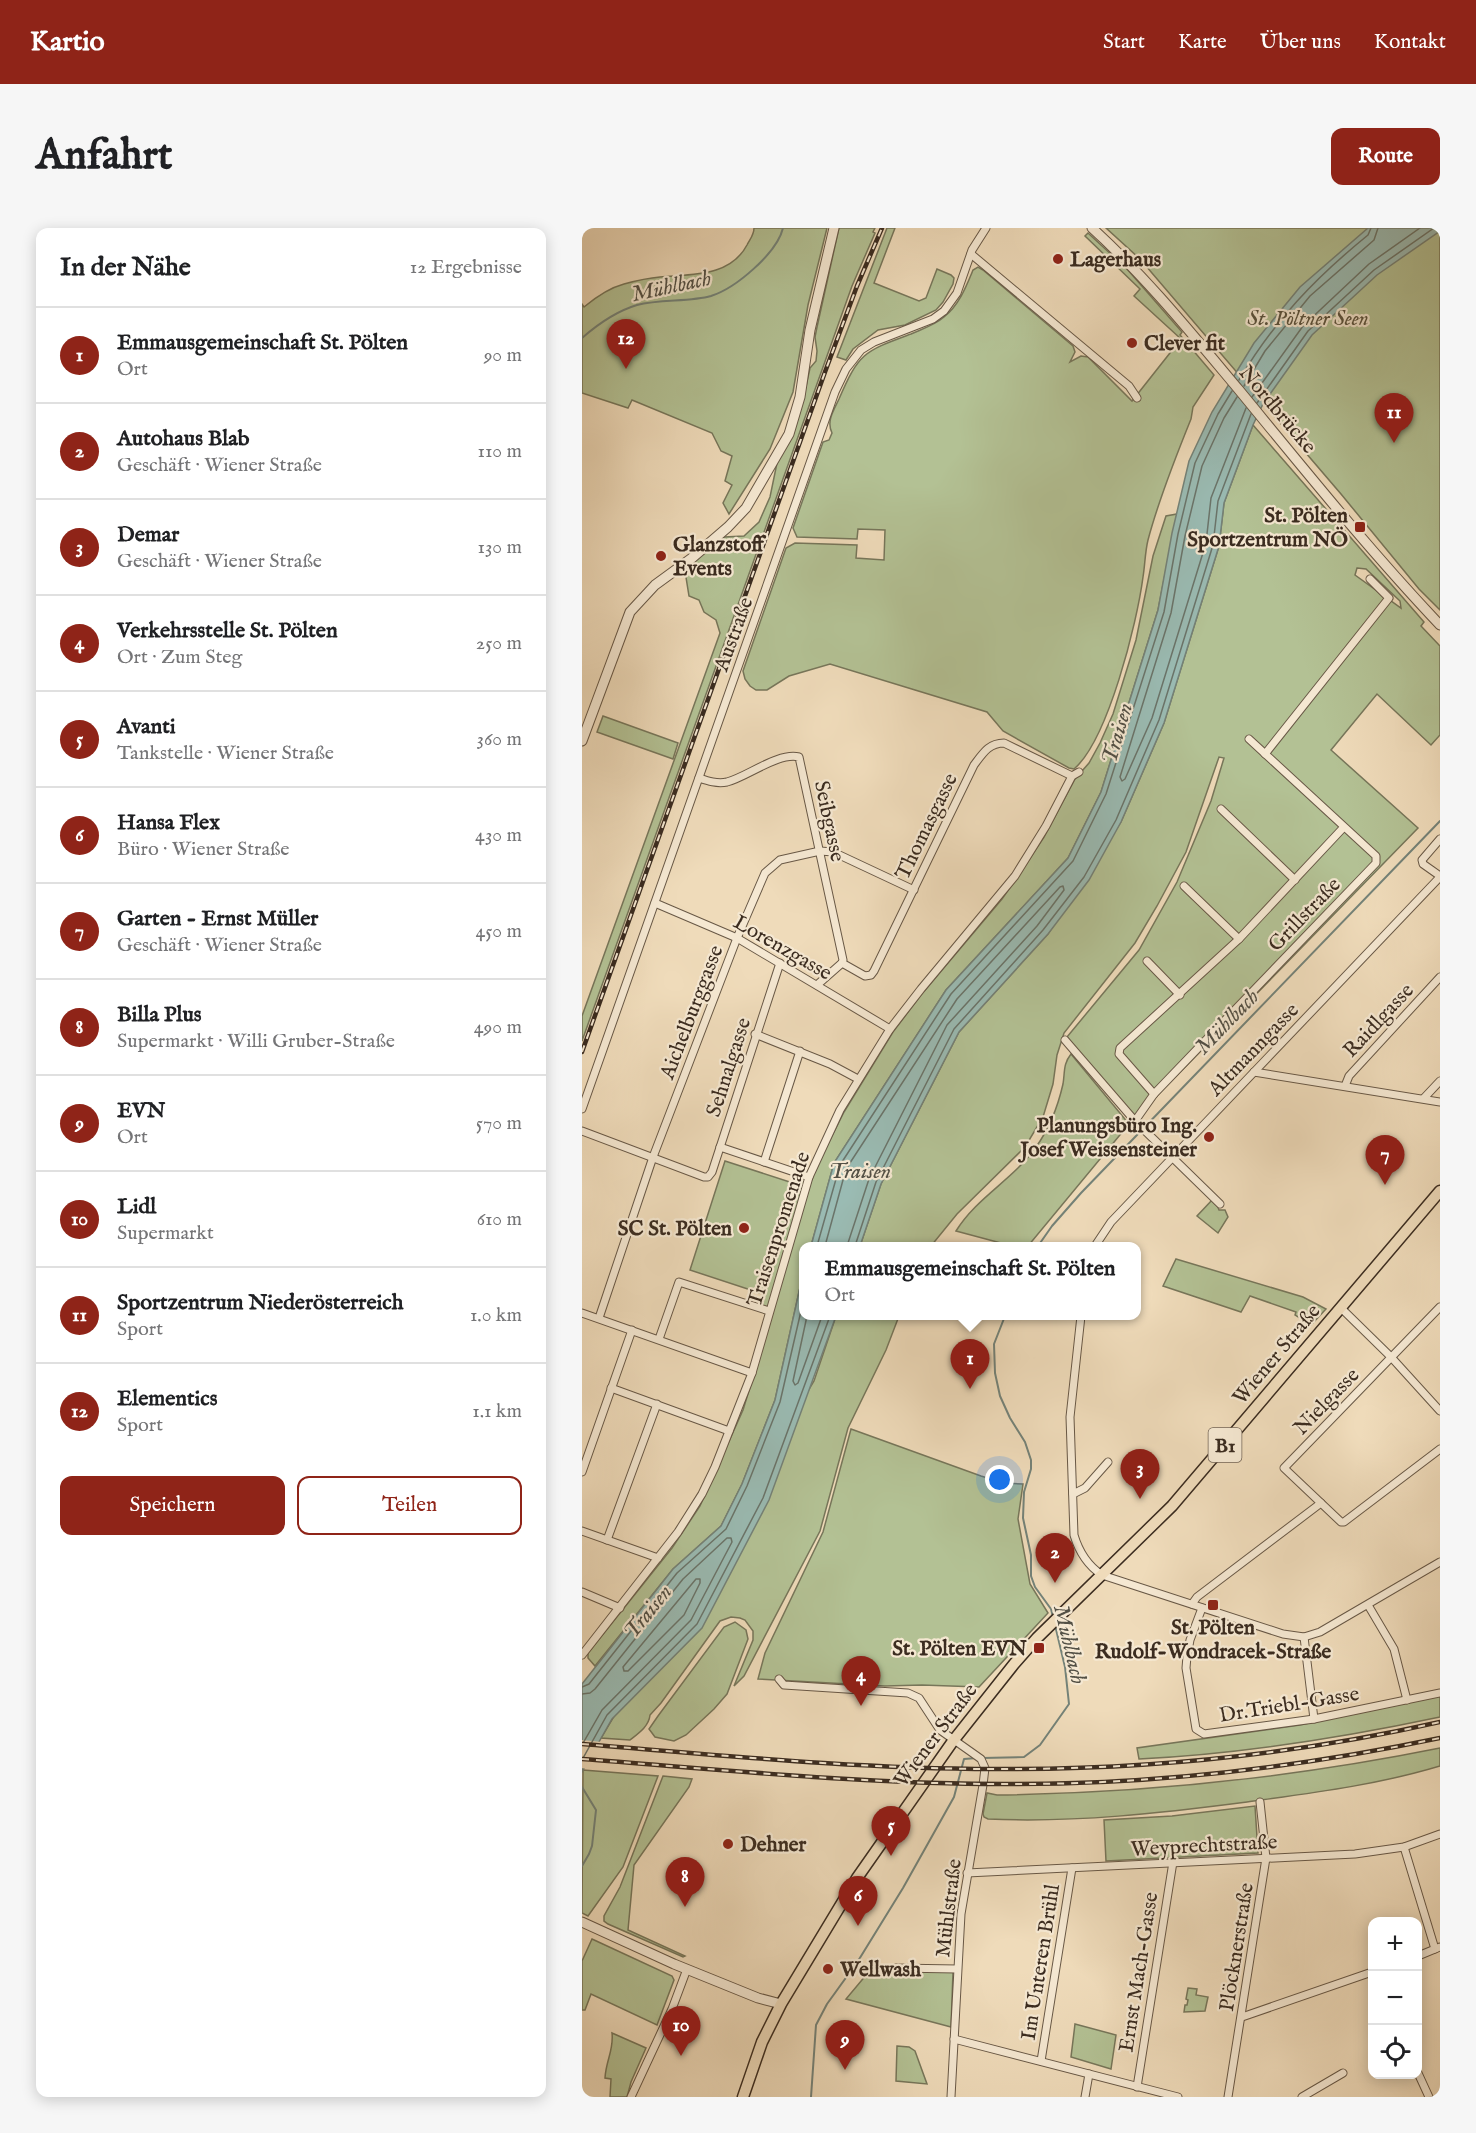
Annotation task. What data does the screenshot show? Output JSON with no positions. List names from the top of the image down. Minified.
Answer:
{"streets":{"main road":["Wiener Straße","B1"],"street":["Nordbrücke","Austraße","Seibgasse","Thomasgasse","Grillstraße","Lorenzgasse","Aichelburggasse","Raidlgasse","Altmanngasse","Sehnalgasse","Traisenpromenade","Nielgasse","Dr.Triebl-Gasse","Weyprechtstraße","Mühlstraße","Plöcknerstraße","Im Unteren Brühl","Ernst Mach-Gasse"]},"crossings":[["Austraße","Seibgasse"],["Austraße","Lorenzgasse"],["Seibgasse","Thomasgasse"],["Seibgasse","Aichelburggasse"],["Thomasgasse","Aichelburggasse"],["Thomasgasse","Traisenpromenade"],["Lorenzgasse","Aichelburggasse"],["Lorenzgasse","Sehnalgasse"],["Lorenzgasse","Traisenpromenade"],["Aichelburggasse","Sehnalgasse"],["Wiener Straße","Mühlstraße"],["Weyprechtstraße","Mühlstraße"],["Weyprechtstraße","Plöcknerstraße"],["Weyprechtstraße","Im Unteren Brühl"],["Weyprechtstraße","Ernst Mach-Gasse"]],"water":["Mühlbach","Traisen"],"parks":["St. Pöltner Seen"],"places":{"other":["Lagerhaus","Clever fit","Glanzstoff Events","Planungsbüro Ing. Josef Weissensteiner","SC St. Pölten","Dehner","Wellwash"],"transit":["St. Pölten Sportzentrum NÖ","St. Pölten Rudolf-Wondracek-Straße","St. Pölten EVN"]},"page":{"header":"Kartio","nav":["Start","Karte","Über uns","Kontakt"],"buttons":["Route",["Speichern","Teilen"]],"title":"Anfahrt","heading":["In der Nähe","12 Ergebnisse"],"list":[{"mark":"1","name":"Emmausgemeinschaft St. Pölten","note":"Ort","value":"90 m"},{"mark":"2","name":"Autohaus Blab","note":"Geschäft · Wiener Straße","value":"110 m"},{"mark":"3","name":"Demar","note":"Geschäft · Wiener Straße","value":"130 m"},{"mark":"4","name":"Verkehrsstelle St. Pölten","note":"Ort · Zum Steg","value":"250 m"},{"mark":"5","name":"Avanti","note":"Tankstelle · Wiener Straße","value":"360 m"},{"mark":"6","name":"Hansa Flex","note":"Büro · Wiener Straße","value":"430 m"},{"mark":"7","name":"Garten - Ernst Müller","note":"Geschäft · Wiener Straße","value":"450 m"},{"mark":"8","name":"Billa Plus","note":"Supermarkt · Willi Gruber-Straße","value":"490 m"},{"mark":"9","name":"EVN","note":"Ort","value":"570 m"},{"mark":"10","name":"Lidl","note":"Supermarkt","value":"610 m"},{"mark":"11","name":"Sportzentrum Niederösterreich","note":"Sport","value":"1.0 km"},{"mark":"12","name":"Elementics","note":"Sport","value":"1.1 km"}],"pins":["12","11","7","1","3","2","4","5","8","6","10","9"],"popup":["Emmausgemeinschaft St. Pölten","Ort"],"map_buttons":["+","−"]}}
